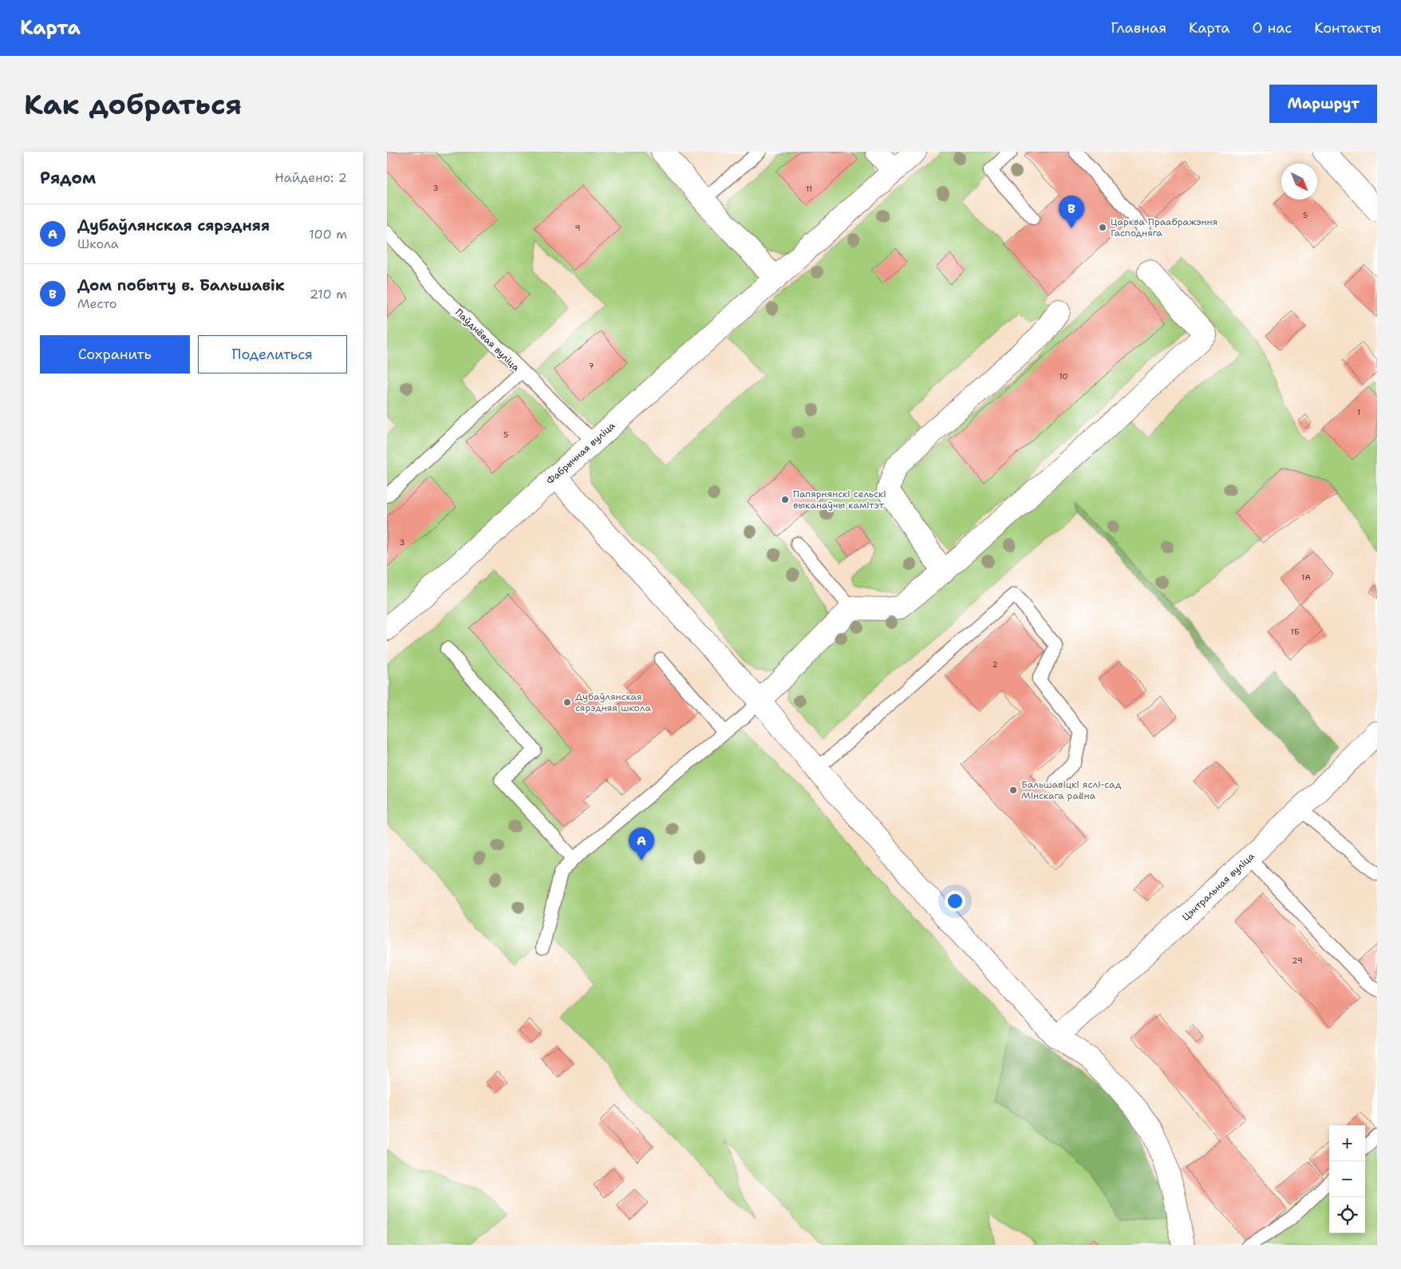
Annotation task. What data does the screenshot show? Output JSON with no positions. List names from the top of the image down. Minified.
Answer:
{"streets":{"street":["Фабрычная вуліца","Цэнтральная вуліца"],"lane":["Паўднёвая вуліца"]},"crossings":[["Паўднёвая вуліца","Фабрычная вуліца"]],"places":["Царква Праабражэння Гасподняга","Папярнянскі сельскі выканаўчы камітэт","Дубаўлянская сярэдняя школа","Бальшавіцкі яслі-сад Мінскага раёна"],"house_numbers":["3","11","5","9","7","10","1","5","3","1А","1Б","2","29"],"north":"bottom right","page":{"header":"Карта","nav":["Главная","Карта","О нас","Контакты"],"buttons":["Маршрут",["Сохранить","Поделиться"]],"title":"Как добраться","heading":["Рядом","Найдено: 2"],"pins":["B","A"],"list":[{"mark":"A","name":"Дубаўлянская сярэдняя","note":"Школа","value":"100 m"},{"mark":"B","name":"Дом побыту в. Бальшавік","note":"Место","value":"210 m"}],"map_buttons":["+","−"]}}
